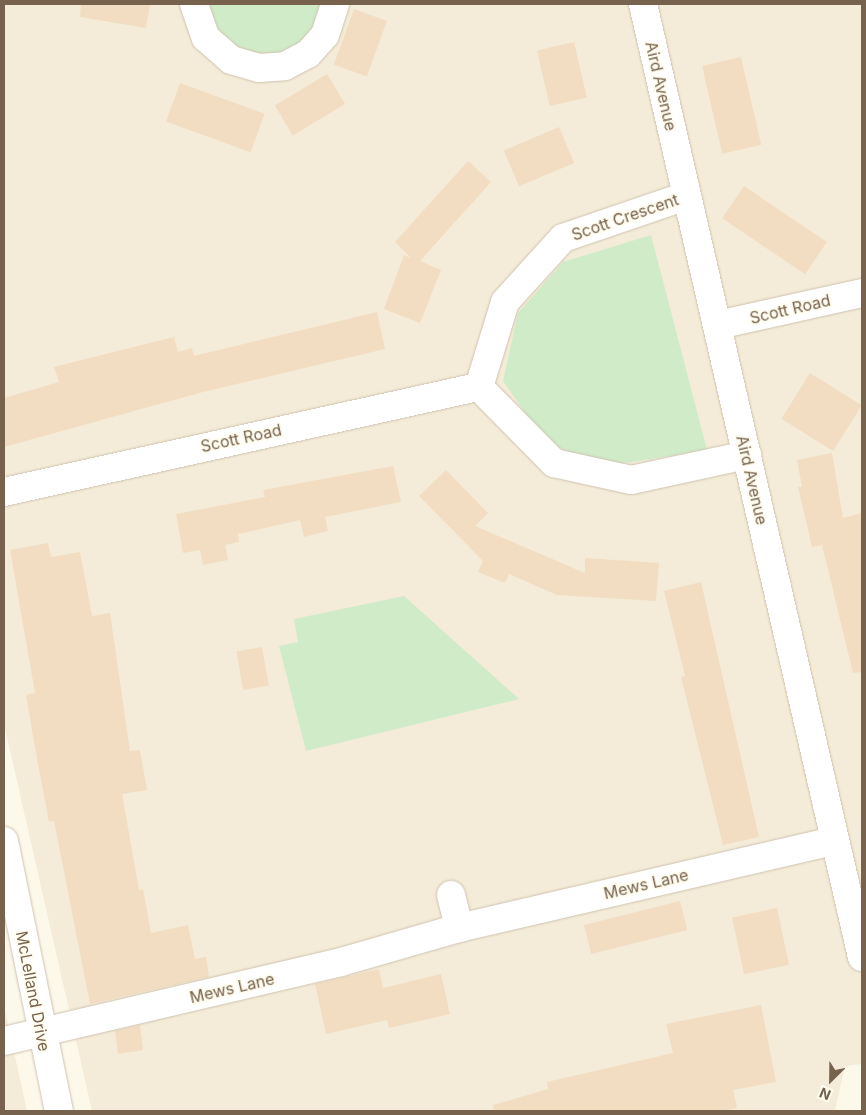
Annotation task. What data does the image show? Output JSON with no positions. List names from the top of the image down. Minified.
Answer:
{"streets":{"street":["Aird Avenue","Scott Crescent","Scott Road","Mews Lane","McLelland Drive"]},"crossings":[["Aird Avenue","Scott Crescent"],["Aird Avenue","Scott Road"],["Aird Avenue","Mews Lane"],["Scott Crescent","Scott Road"],["Mews Lane","McLelland Drive"]],"north":"bottom left"}
